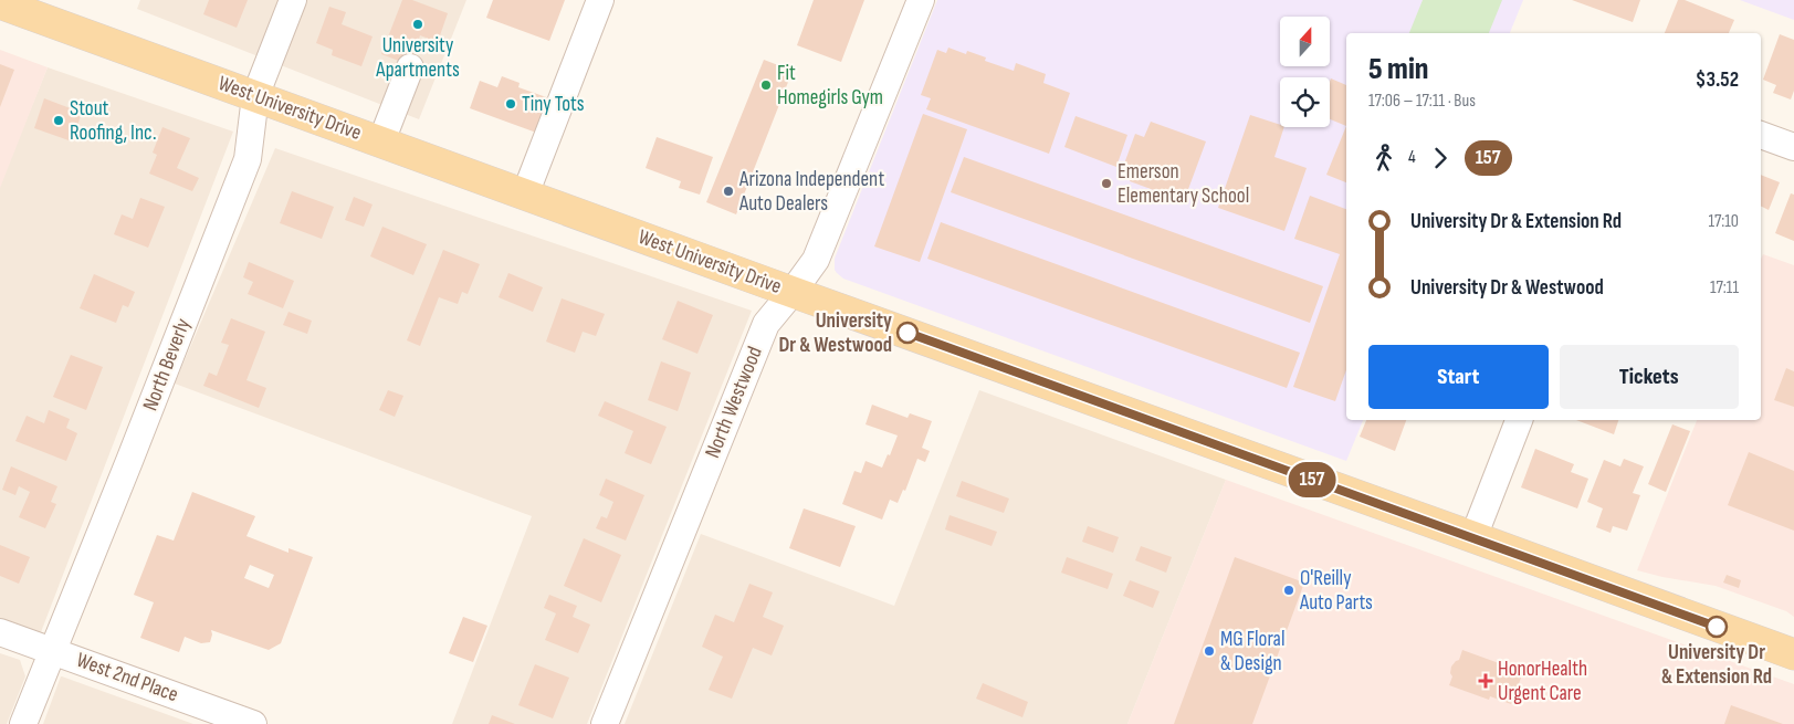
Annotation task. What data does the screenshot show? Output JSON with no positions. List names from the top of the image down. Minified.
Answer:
{"streets":{"main road":["West University Drive"],"street":["North Beverly","North Westwood","West 2nd Place"]},"crossings":[["West University Drive","North Beverly"],["West University Drive","North Westwood"],["North Beverly","West 2nd Place"]],"places":{"other":["University Apartments","Fit Homegirls Gym","Tiny Tots","Stout Roofing, Inc.","Emerson Elementary School","Arizona Independent Auto Dealers","University Dr & Westwood","O'Reilly Auto Parts","University Dr & Extension Rd","MG Floral & Design"],"health":["HonorHealth Urgent Care"]},"lines":["bus line 157"],"north":"top","page":{"on_map":"157","heading":["5 min","17:06 – 17:11 · Bus","$3.52"],"legs":["4","157"],"list":[{"name":"University Dr & Extension Rd","value":"17:10"},{"name":"University Dr & Westwood","value":"17:11"}],"buttons":["Start","Tickets"]}}
